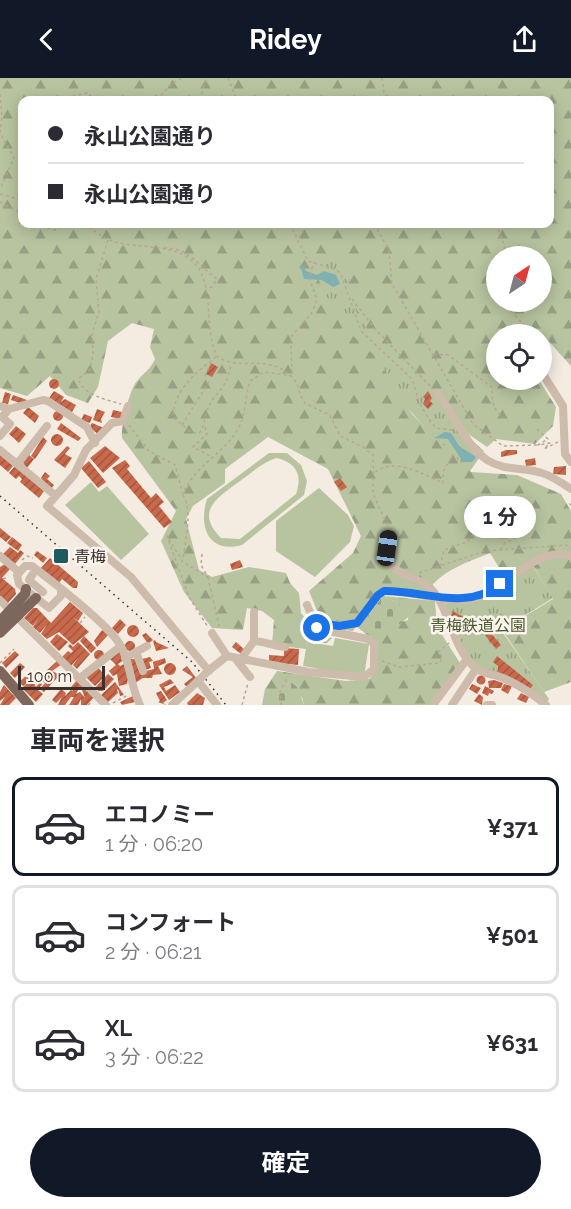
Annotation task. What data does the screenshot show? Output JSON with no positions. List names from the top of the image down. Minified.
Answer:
{"parks":["青梅鉄道公園"],"places":{"transit":["青梅"]},"scale_bar":"100 m","north":"top right","page":{"header":"Ridey","banner":["永山公園通り","永山公園通り"],"bubble":"1 分","scale":"100 m","heading":"車両を選択","list":[{"name":"エコノミー","note":"1 分 · 06:20","value":"¥371"},{"name":"コンフォート","note":"2 分 · 06:21","value":"¥501"},{"name":"XL","note":"3 分 · 06:22","value":"¥631"}],"buttons":"確定"}}
